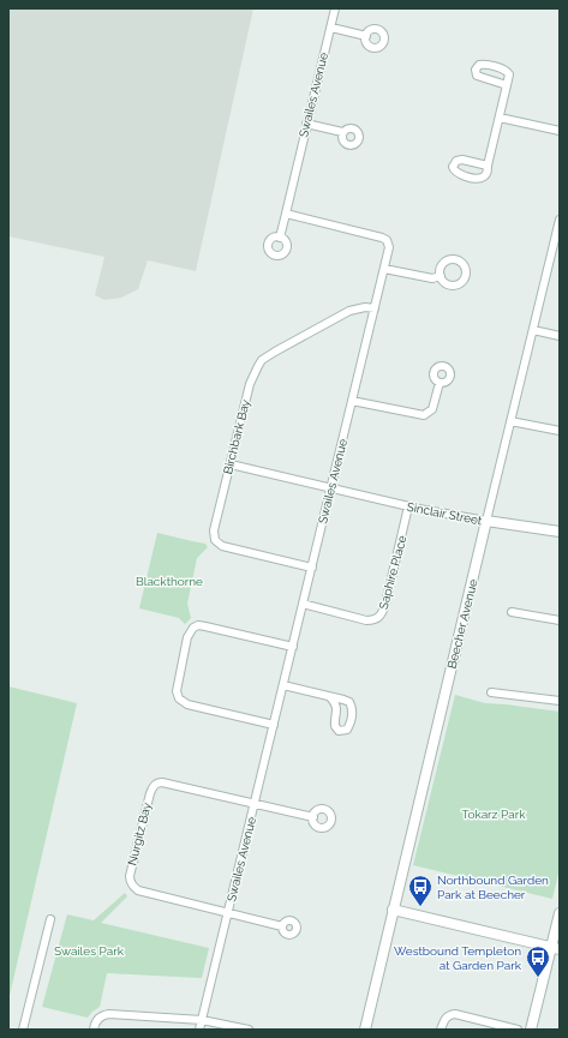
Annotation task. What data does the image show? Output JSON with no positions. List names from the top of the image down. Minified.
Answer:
{"streets":{"street":["Swailes Avenue","Birchbark Bay","Sinclair Street","Saphire Place","Beecher Avenue","Nurgitz Bay"]},"crossings":[["Swailes Avenue","Birchbark Bay"],["Swailes Avenue","Sinclair Street"],["Swailes Avenue","Saphire Place"],["Swailes Avenue","Nurgitz Bay"],["Birchbark Bay","Sinclair Street"],["Sinclair Street","Saphire Place"],["Sinclair Street","Beecher Avenue"]],"parks":["Blackthorne","Tokarz Park","Swailes Park"],"places":{"bus stop":["Northbound Garden Park at Beecher","Westbound Templeton at Garden Park"]}}
